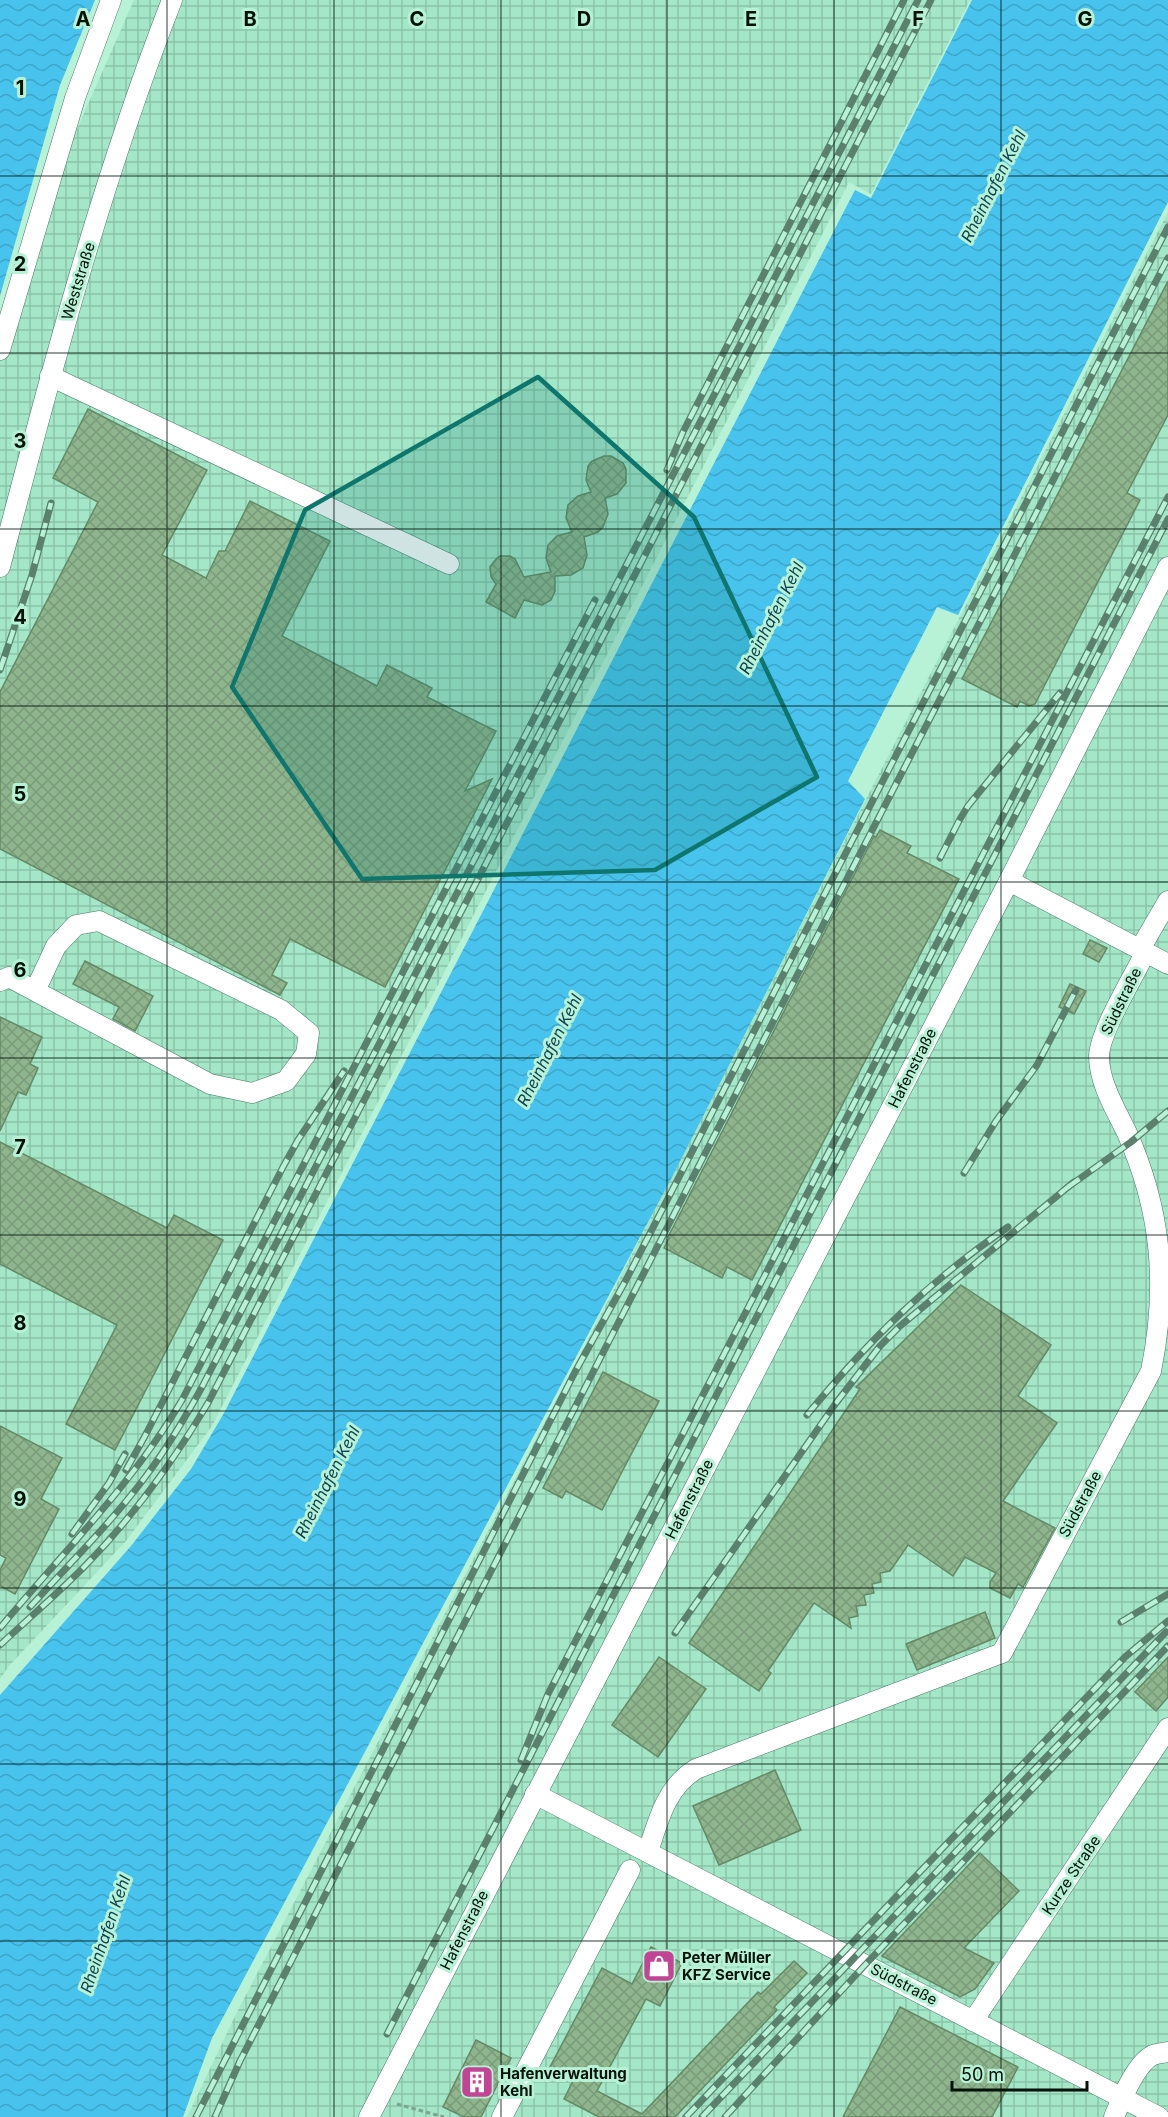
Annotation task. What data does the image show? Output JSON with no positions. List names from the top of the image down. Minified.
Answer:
{"streets":{"street":["Weststraße","Südstraße","Hafenstraße","Kurze Straße"]},"crossings":[["Südstraße","Hafenstraße"],["Südstraße","Kurze Straße"]],"water":["Rheinhafen Kehl"],"places":{"shop":["Peter Müller KFZ Service"],"building":["Hafenverwaltung Kehl"]},"scale_bar":"50 m","grid":{"columns":["A","B","C","D","E","F","G"],"rows":["1","2","3","4","5","6","7","8","9"]}}
